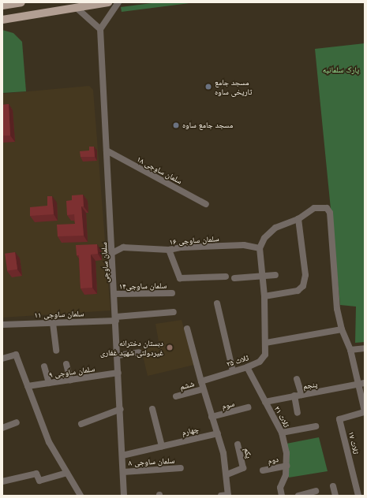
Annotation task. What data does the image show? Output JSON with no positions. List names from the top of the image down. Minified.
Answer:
{"streets":{"street":["سلمان ساوجی ۱۸","سلمان ساوجی ۱۶","سلمان ساوجی","سلمان ساوجی۱۴","سلمان ساوجی ۱۱","ثلاث ۲۵","سلمان ساوجی ۹","ششم","پنجم","سوم","ثلاث ۲۱","چهارم","ثلاث ۱۷","یکم","دوم","سلمان ساوجی ۸"]},"crossings":[["سلمان ساوجی ۱۸","سلمان ساوجی"],["سلمان ساوجی ۱۶","سلمان ساوجی"],["سلمان ساوجی ۱۶","ثلاث ۲۵"],["سلمان ساوجی","سلمان ساوجی۱۴"],["سلمان ساوجی","سلمان ساوجی ۱۱"],["سلمان ساوجی","سلمان ساوجی ۹"],["سلمان ساوجی","چهارم"],["سلمان ساوجی","سلمان ساوجی ۸"],["ثلاث ۲۵","ثلاث ۲۱"],["پنجم","ثلاث ۲۱"],["ثلاث ۲۱","دوم"]],"parks":["پارک سلمانیه"],"places":["مسجد جامع تاریخی ساوه","مسجد جامع ساوه","دبستان دخترانه غیردولتی شهید غفاری"]}
